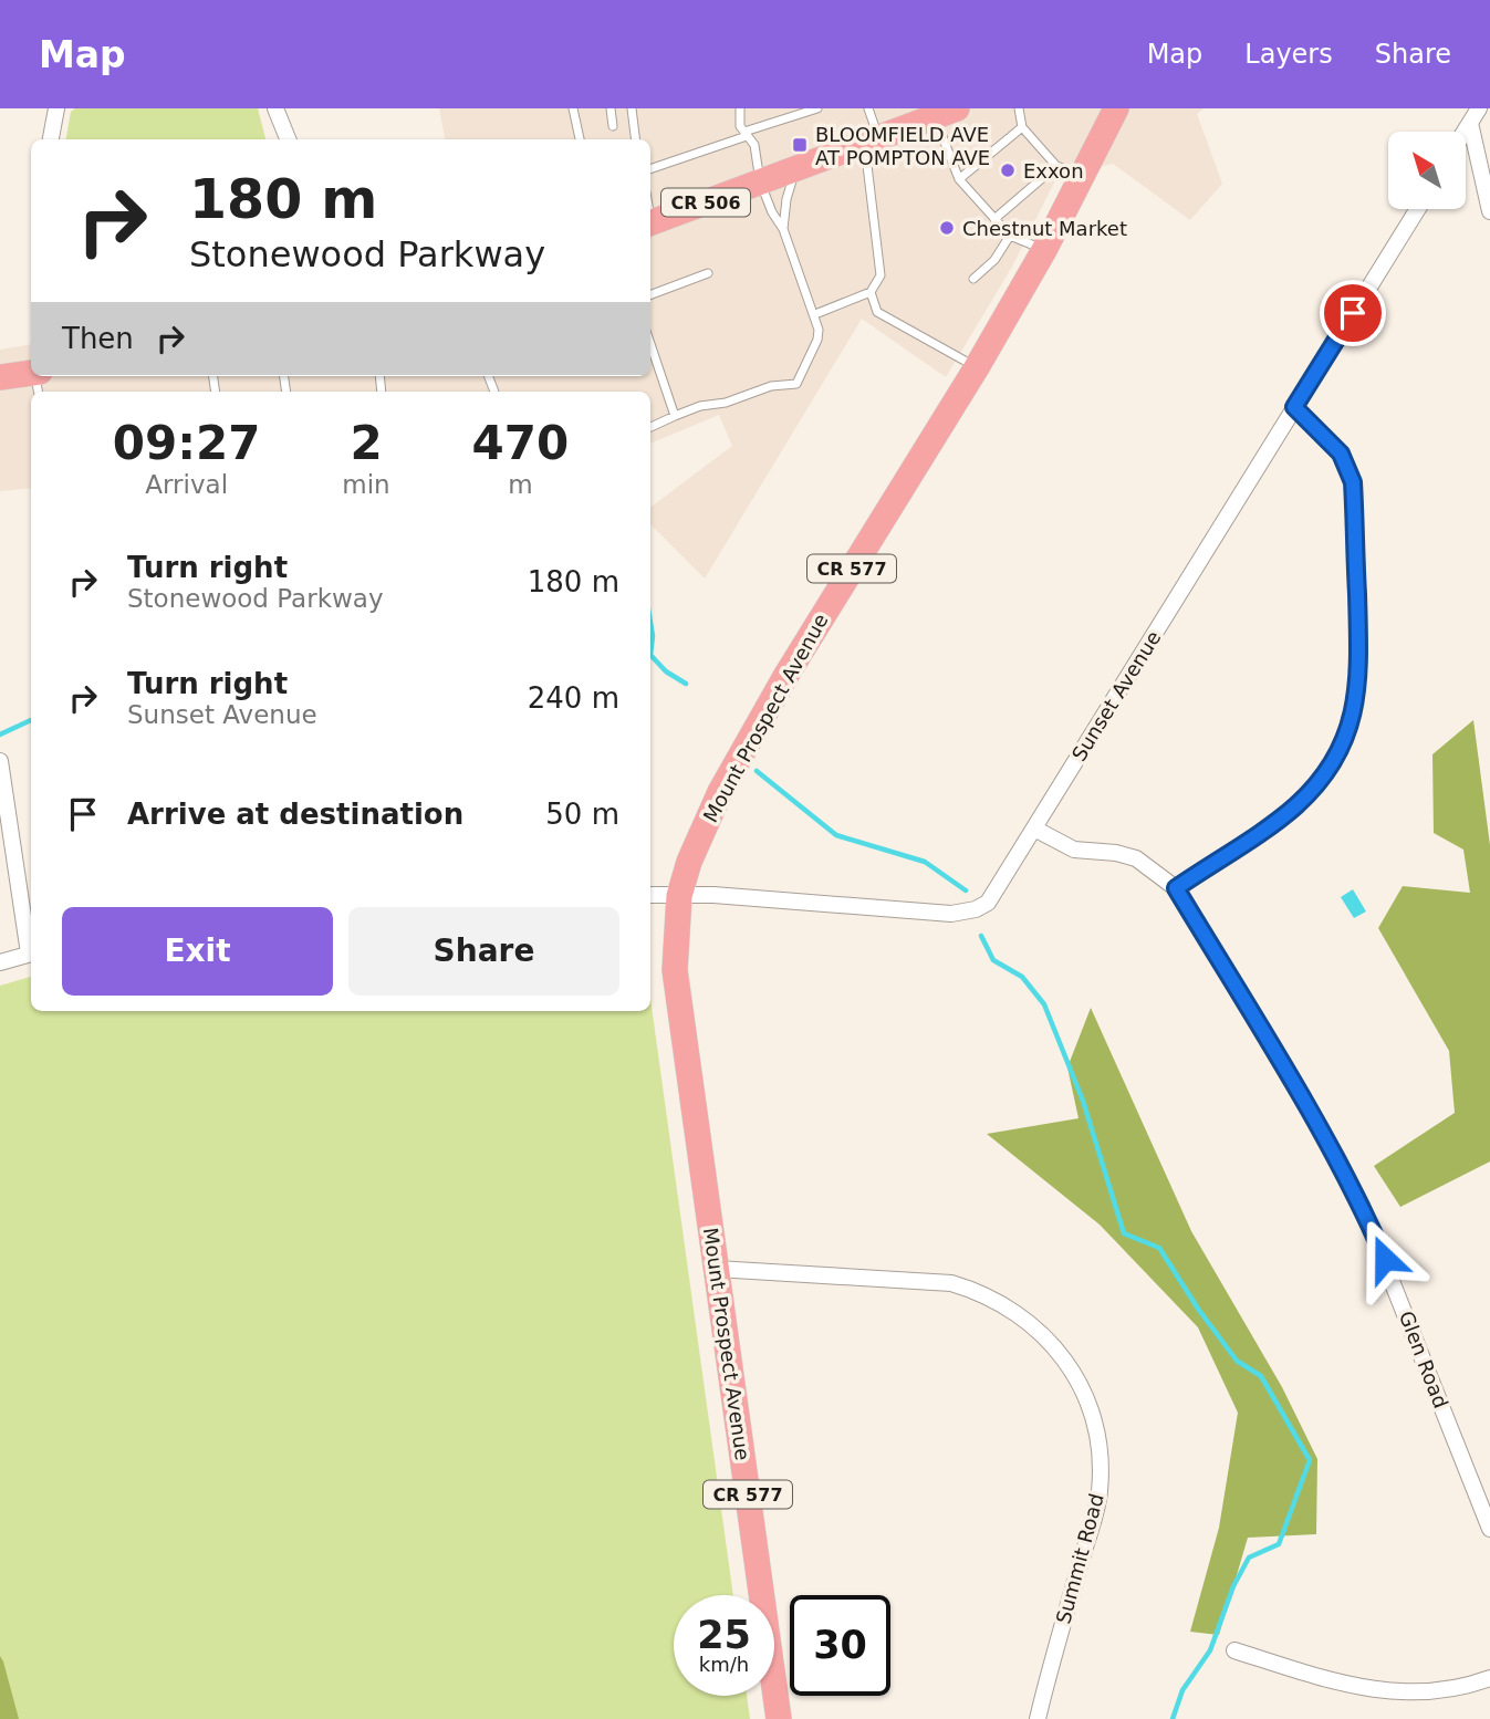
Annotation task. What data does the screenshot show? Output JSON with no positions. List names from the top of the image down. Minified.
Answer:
{"streets":{"main road":["CR 506","CR 577","Mount Prospect Avenue"],"street":["Sunset Avenue","Glen Road","Summit Road"]},"crossings":[["Sunset Avenue","Mount Prospect Avenue"],["Sunset Avenue","Glen Road"],["Mount Prospect Avenue","Summit Road"]],"places":{"transit":["BLOOMFIELD AVE AT POMPTON AVE"],"other":["Exxon","Chestnut Market"]},"north":"top left","page":{"header":"Map","nav":["Map","Layers","Share"],"turn":["180 m","Stonewood Parkway"],"then":"Then","eta":["09:27","Arrival","2","min","470","m"],"list":[{"name":"Turn right","note":"Stonewood Parkway","value":"180 m"},{"name":"Turn right","note":"Sunset Avenue","value":"240 m"},{"name":"Arrive at destination","value":"50 m"}],"buttons":["Exit","Share"],"speed":"25 km/h","limit":"30"}}
